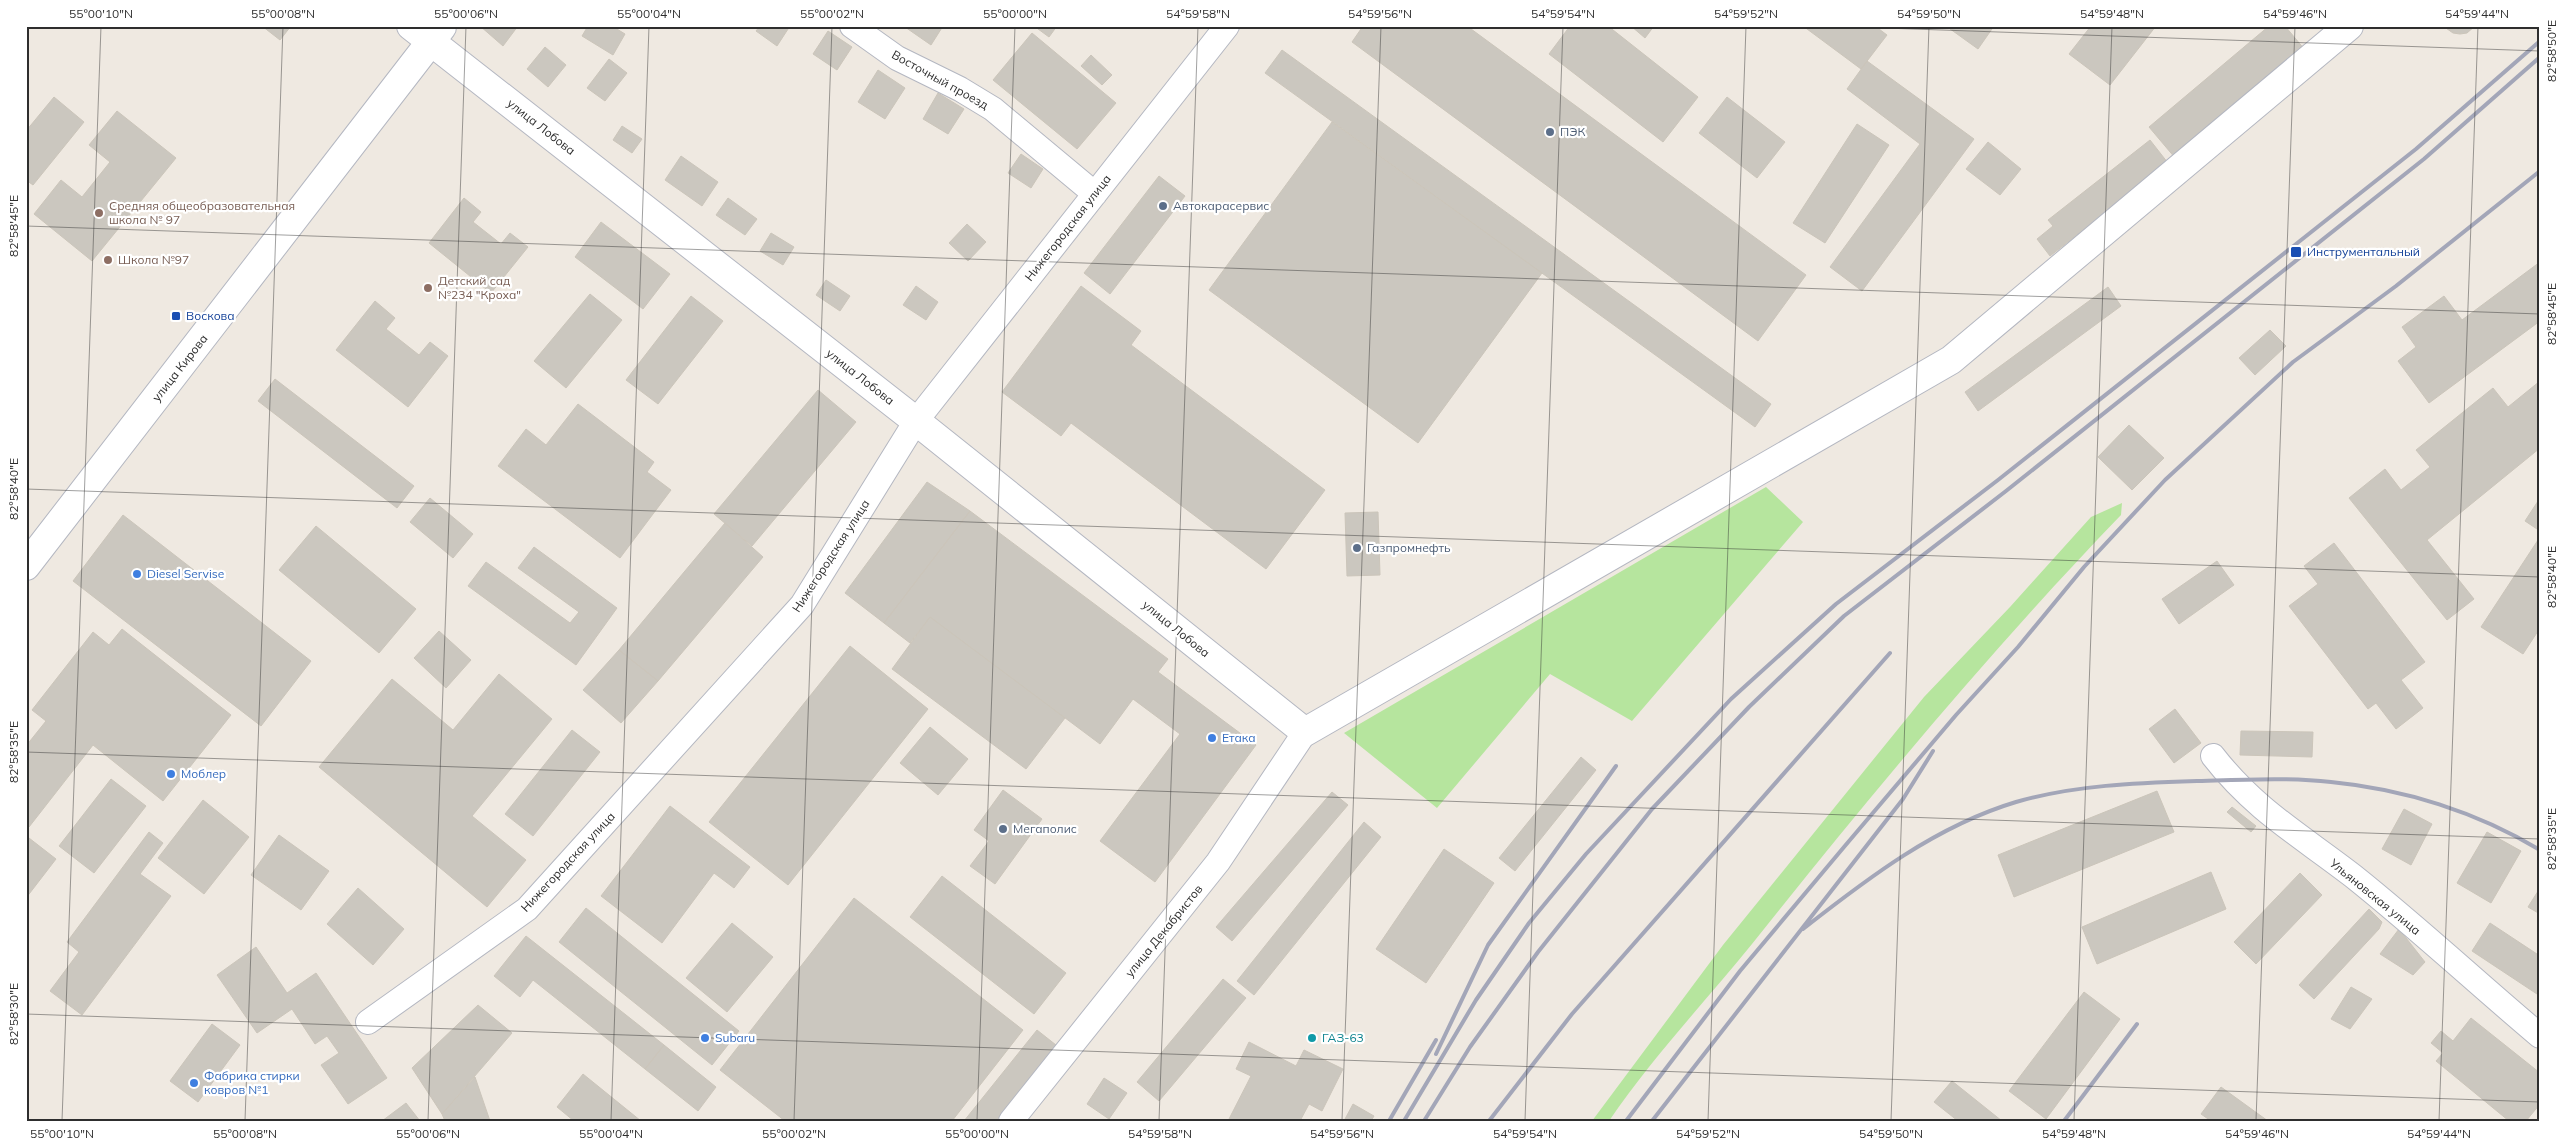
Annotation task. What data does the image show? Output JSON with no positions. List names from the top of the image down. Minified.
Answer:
{"streets":{"street":["Восточный проезд","улица Лобова","Нижегородская улица","улица Кирова","Ульяновская улица","улица Декабристов"]},"crossings":[["Восточный проезд","Нижегородская улица"],["улица Лобова","Нижегородская улица"],["улица Лобова","улица Кирова"],["улица Лобова","улица Декабристов"]],"places":{"other":["ПЭК","Автокарасервис","Средняя общеобразовательная школа № 97","Школа №97","Детский сад №234 \"Кроха\"","Газпромнефть","Diesel Servise","Етака","Моблер","Мегаполис","Subaru","ГАЗ-63","Фабрика стирки ковров №1"],"transit":["Инструментальный","Воскова"]},"coordinates":["55°00'10\"N","55°00'08\"N","55°00'06\"N","55°00'04\"N","55°00'02\"N","55°00'00\"N","54°59'58\"N","54°59'56\"N","54°59'54\"N","54°59'52\"N","54°59'50\"N","54°59'48\"N","54°59'46\"N","54°59'44\"N","82°58'50\"E","82°58'45\"E","82°58'40\"E","82°58'35\"E","82°58'30\"E"]}
